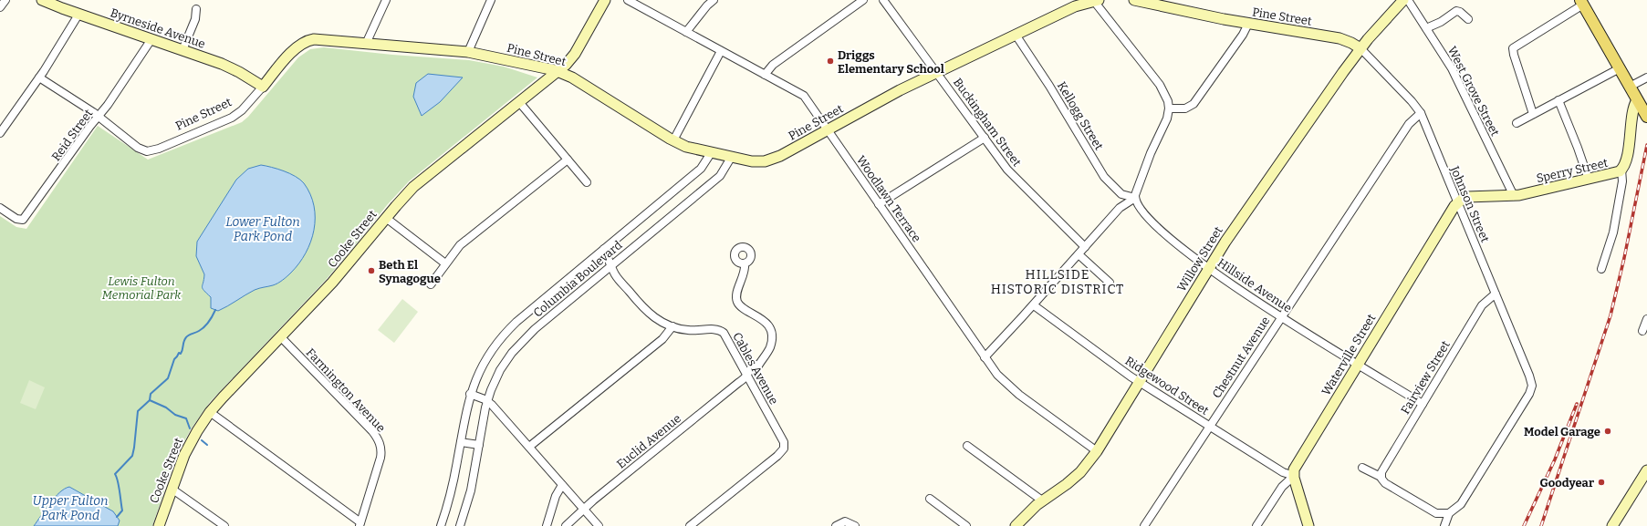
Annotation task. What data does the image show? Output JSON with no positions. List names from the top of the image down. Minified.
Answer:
{"streets":{"street":["Pine Street","Byrneside Avenue","West Grove Street","Kellogg Street","Buckingham Street","Reid Street","Sperry Street","Woodlawn Terrace","Johnson Street","Cooke Street","Willow Street","Columbia Boulevard","Hillside Avenue","Waterville Street","Chestnut Avenue","Cables Avenue","Fairview Street","Ridgewood Street","Farmington Avenue","Euclid Avenue"]},"crossings":[["Pine Street","Byrneside Avenue"],["Pine Street","Kellogg Street"],["Pine Street","Buckingham Street"],["Pine Street","Reid Street"],["Pine Street","Woodlawn Terrace"],["Pine Street","Johnson Street"],["Pine Street","Cooke Street"],["Pine Street","Willow Street"],["Pine Street","Columbia Boulevard"],["Byrneside Avenue","Reid Street"],["West Grove Street","Sperry Street"],["Kellogg Street","Hillside Avenue"],["Sperry Street","Johnson Street"],["Sperry Street","Waterville Street"],["Woodlawn Terrace","Willow Street"],["Johnson Street","Willow Street"],["Johnson Street","Waterville Street"],["Johnson Street","Chestnut Avenue"],["Johnson Street","Fairview Street"],["Cooke Street","Farmington Avenue"],["Willow Street","Hillside Avenue"],["Willow Street","Ridgewood Street"],["Columbia Boulevard","Cables Avenue"],["Hillside Avenue","Waterville Street"],["Hillside Avenue","Chestnut Avenue"],["Hillside Avenue","Fairview Street"],["Waterville Street","Ridgewood Street"],["Chestnut Avenue","Ridgewood Street"],["Cables Avenue","Euclid Avenue"]],"districts":["HILLSIDE HISTORIC DISTRICT"],"water":["Lower Fulton Park Pond","Upper Fulton Park Pond"],"parks":["Lewis Fulton Memorial Park"],"places":["Driggs Elementary School","Beth El Synagogue","Model Garage","Goodyear"]}
